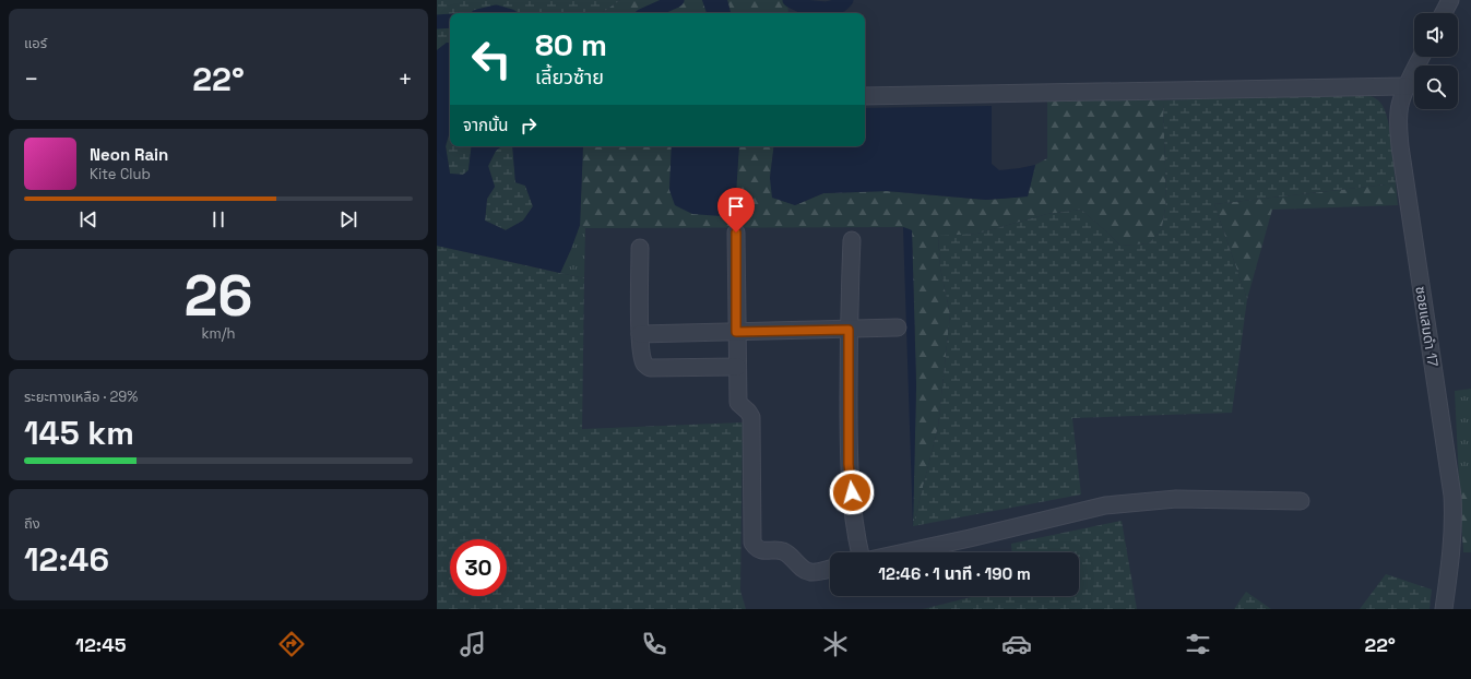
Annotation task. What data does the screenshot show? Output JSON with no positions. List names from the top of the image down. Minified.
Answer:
{"streets":{"street":["ซอยแสมดำ 17"]},"page":{"tile":["แอร์",["26","km/h"],["ระยะทางเหลือ · 29%","145 km"],["ถึง","12:46"]],"turn":["80 m","เลี้ยวซ้าย"],"heat":["−","22°","+"],"then":"จากนั้น","song":["Neon Rain","Kite Club"],"limit":"30","trip":"12:46 · 1 นาที · 190 m","tabs":["12:45","22°"]}}
